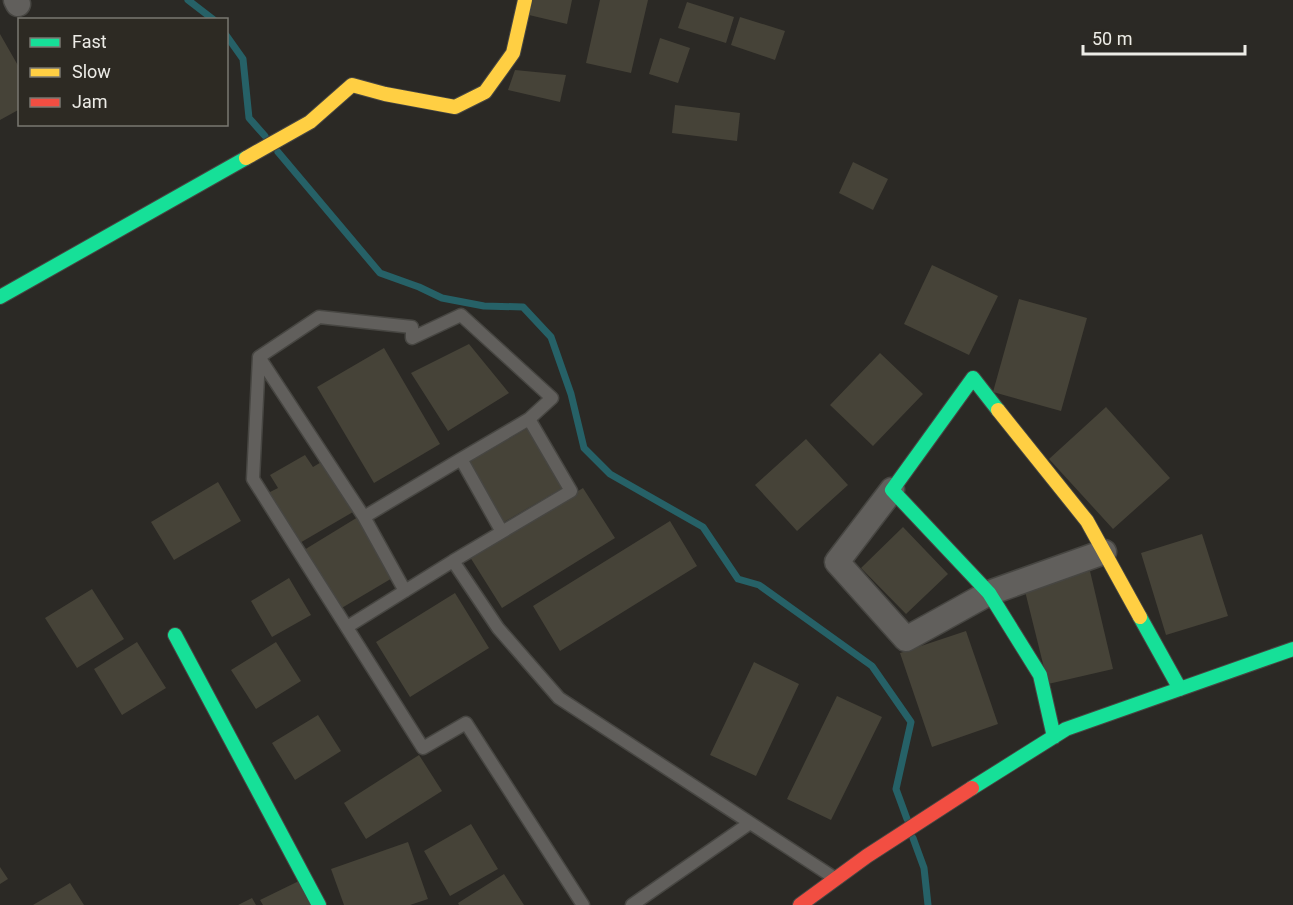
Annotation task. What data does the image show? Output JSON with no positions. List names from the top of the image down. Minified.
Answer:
{"legend":["Fast","Slow","Jam"],"scale_bar":"50 m"}
